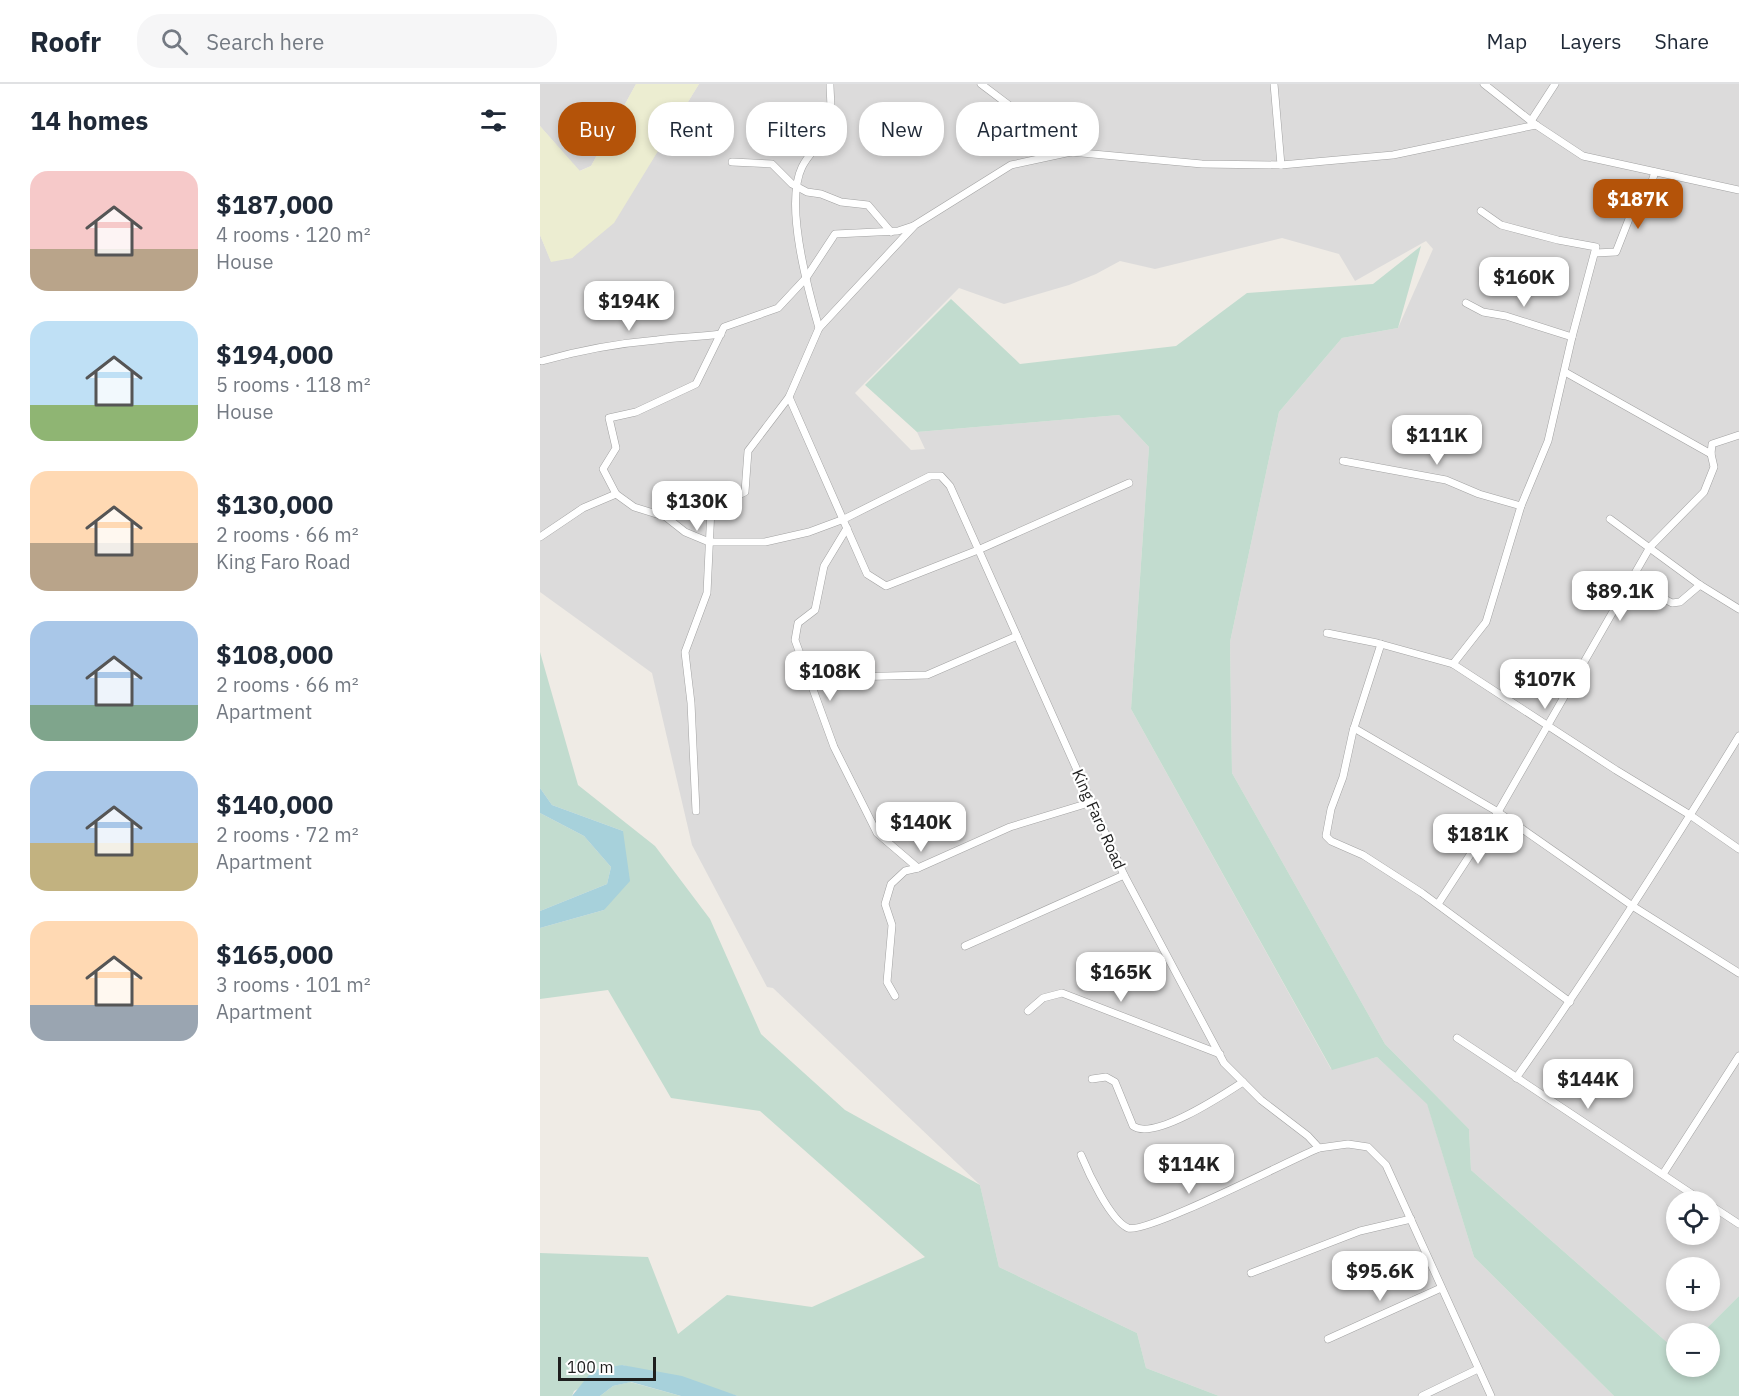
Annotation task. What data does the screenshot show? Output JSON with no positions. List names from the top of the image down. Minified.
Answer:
{"streets":{"street":["King Faro Road"]},"scale_bar":"100 m","page":{"header":"Roofr","search":"Search here","nav":["Map","Layers","Share"],"heading":"14 homes","chip":["Buy","Rent","Filters","New","Apartment"],"list":[{"name":"$187,000","note":"4 rooms · 120 m² · House"},{"name":"$194,000","note":"5 rooms · 118 m² · House"},{"name":"$130,000","note":"2 rooms · 66 m² · King Faro Road"},{"name":"$108,000","note":"2 rooms · 66 m² · Apartment"},{"name":"$140,000","note":"2 rooms · 72 m² · Apartment"},{"name":"$165,000","note":"3 rooms · 101 m² · Apartment"}],"price":["$187K","$160K","$194K","$111K","$130K","$89.1K","$108K","$107K","$140K","$181K","$165K","$144K","$114K","$95.6K"],"map_buttons":["+","−"],"scale":"100 m"}}
